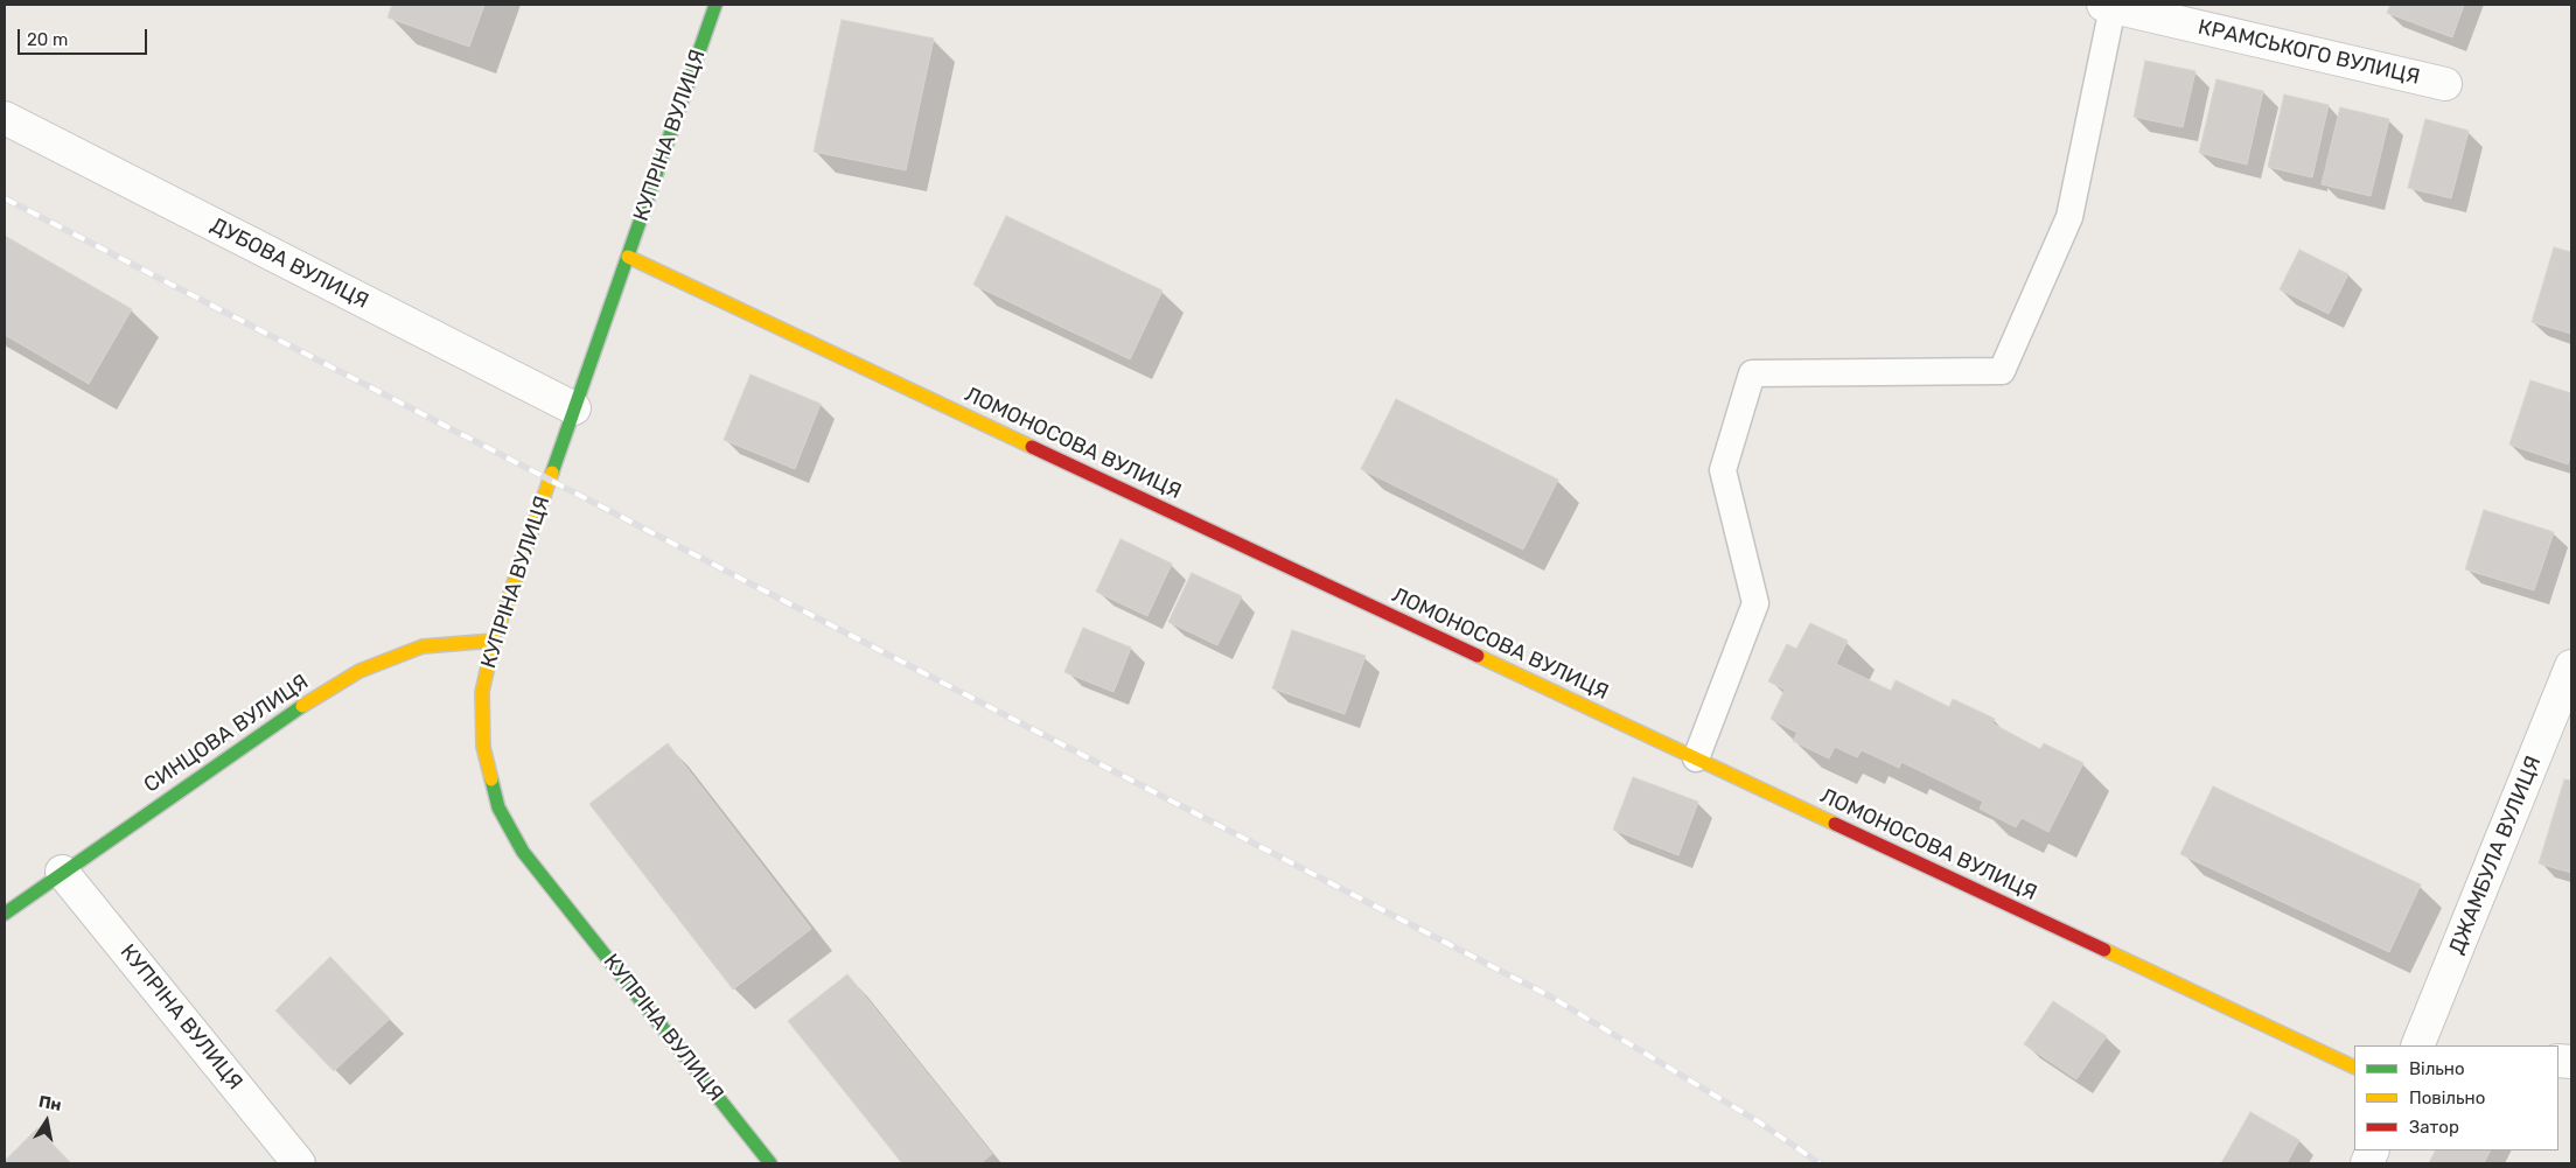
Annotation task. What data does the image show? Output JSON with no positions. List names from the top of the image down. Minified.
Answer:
{"streets":{"street":["КРАМСЬКОГО ВУЛИЦЯ","КУПРІНА ВУЛИЦЯ","ДУБОВА ВУЛИЦЯ","ЛОМОНОСОВА ВУЛИЦЯ","СИНЦОВА ВУЛИЦЯ","ДЖАМБУЛА ВУЛИЦЯ"]},"crossings":[["КУПРІНА ВУЛИЦЯ","ДУБОВА ВУЛИЦЯ"],["КУПРІНА ВУЛИЦЯ","ЛОМОНОСОВА ВУЛИЦЯ"],["КУПРІНА ВУЛИЦЯ","СИНЦОВА ВУЛИЦЯ"]],"legend":["Вільно","Повільно","Затор"],"scale_bar":"20 m","north":"top"}
